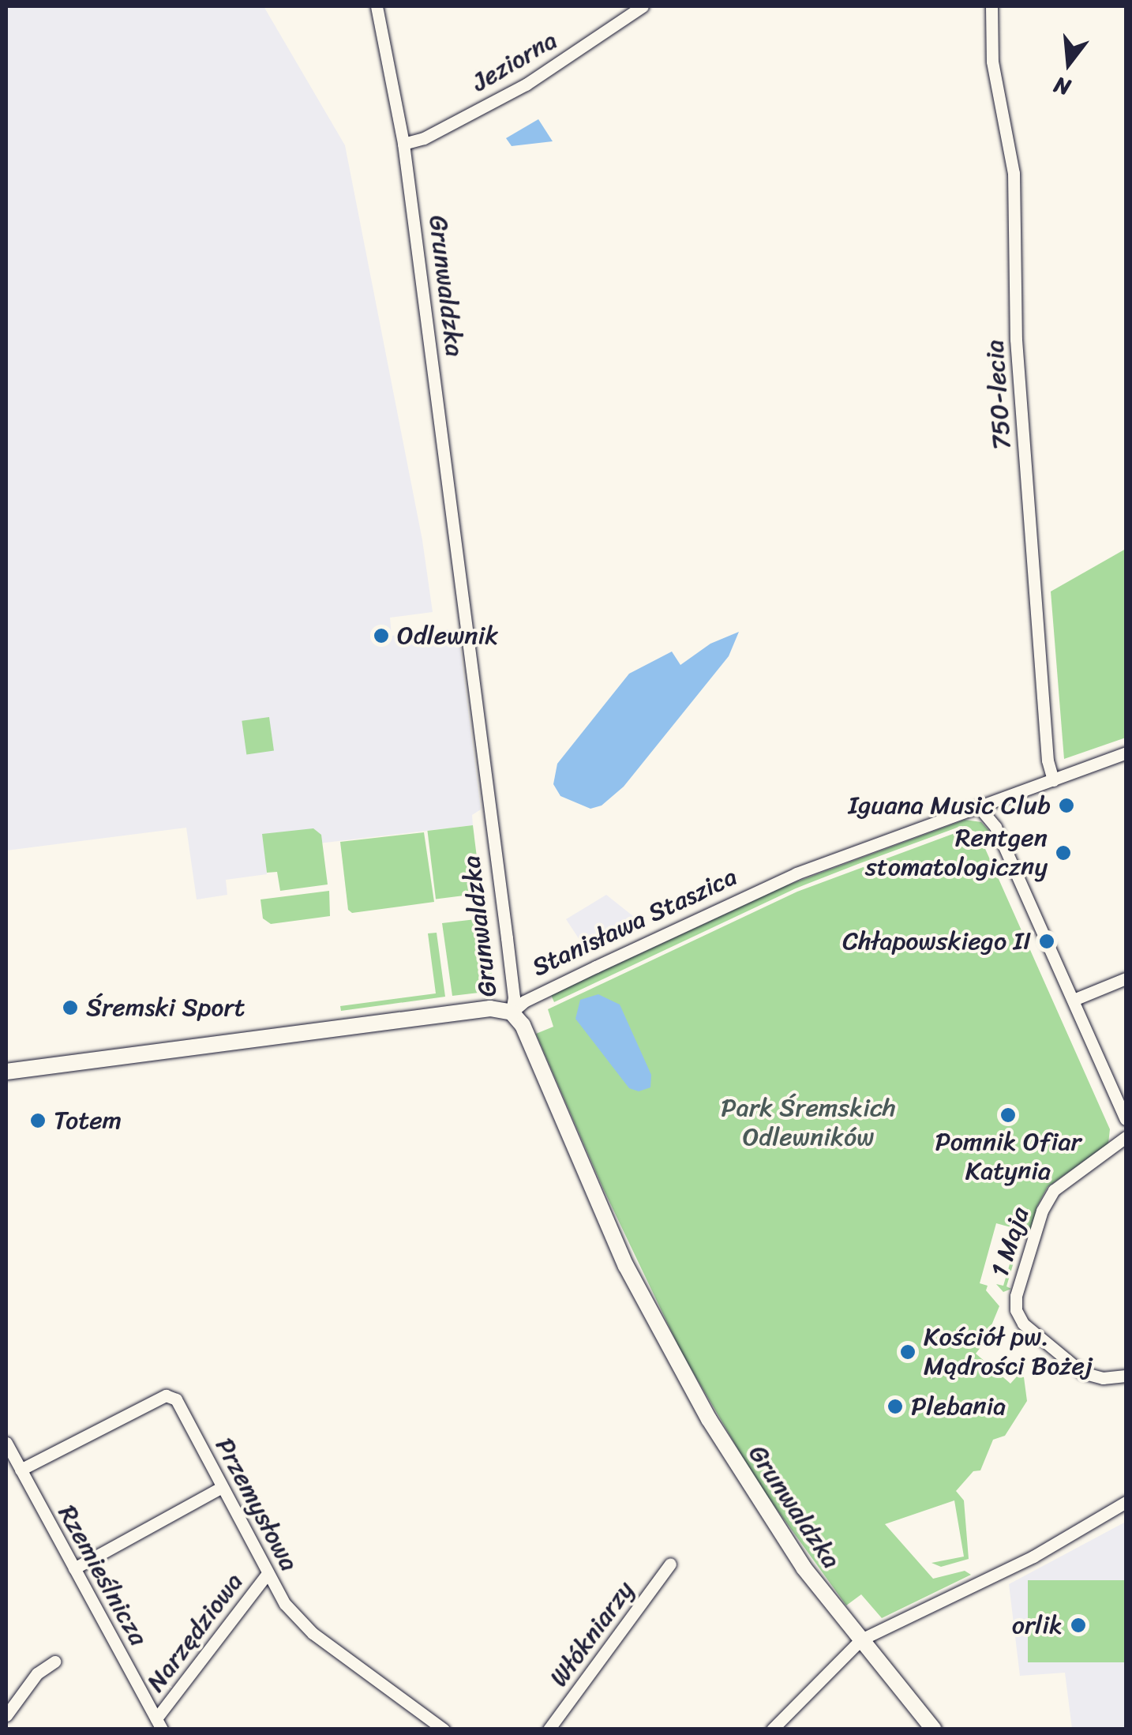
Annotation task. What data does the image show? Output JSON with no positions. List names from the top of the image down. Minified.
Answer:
{"streets":{"main road":["Grunwaldzka"],"street":["Jeziorna","750-lecia","Stanisława Staszica","1 Maja","Przemysłowa","Rzemieślnicza","Narzędziowa","Włókniarzy"]},"crossings":[["Jeziorna","Grunwaldzka"],["Grunwaldzka","Stanisława Staszica"],["750-lecia","Stanisława Staszica"],["Przemysłowa","Rzemieślnicza"],["Przemysłowa","Narzędziowa"],["Rzemieślnicza","Narzędziowa"]],"parks":["Park Śremskich Odlewników"],"places":["Odlewnik","Iguana Music Club","Rentgen stomatologiczny","Chłapowskiego II","Śremski Sport","Pomnik Ofiar Katynia","Totem","Kościół pw. Mądrości Bożej","Plebania","orlik"],"north":"bottom"}
